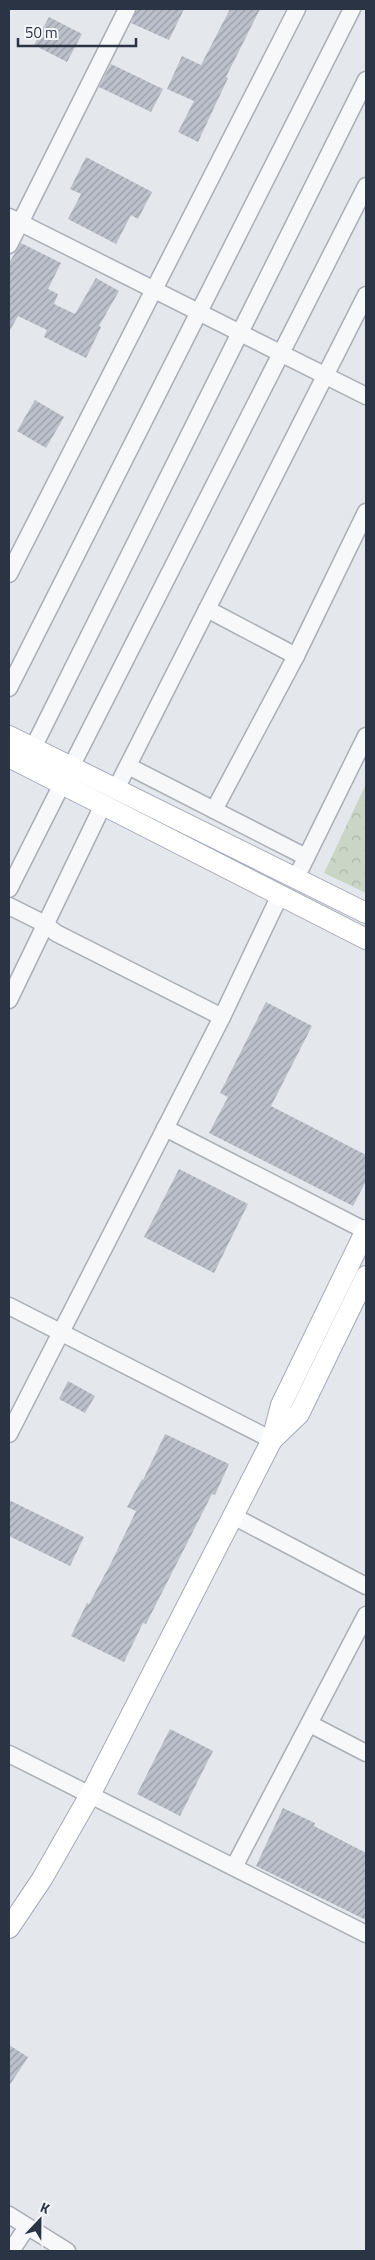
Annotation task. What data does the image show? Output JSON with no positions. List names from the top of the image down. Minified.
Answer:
{"scale_bar":"50 m","north":"top"}
